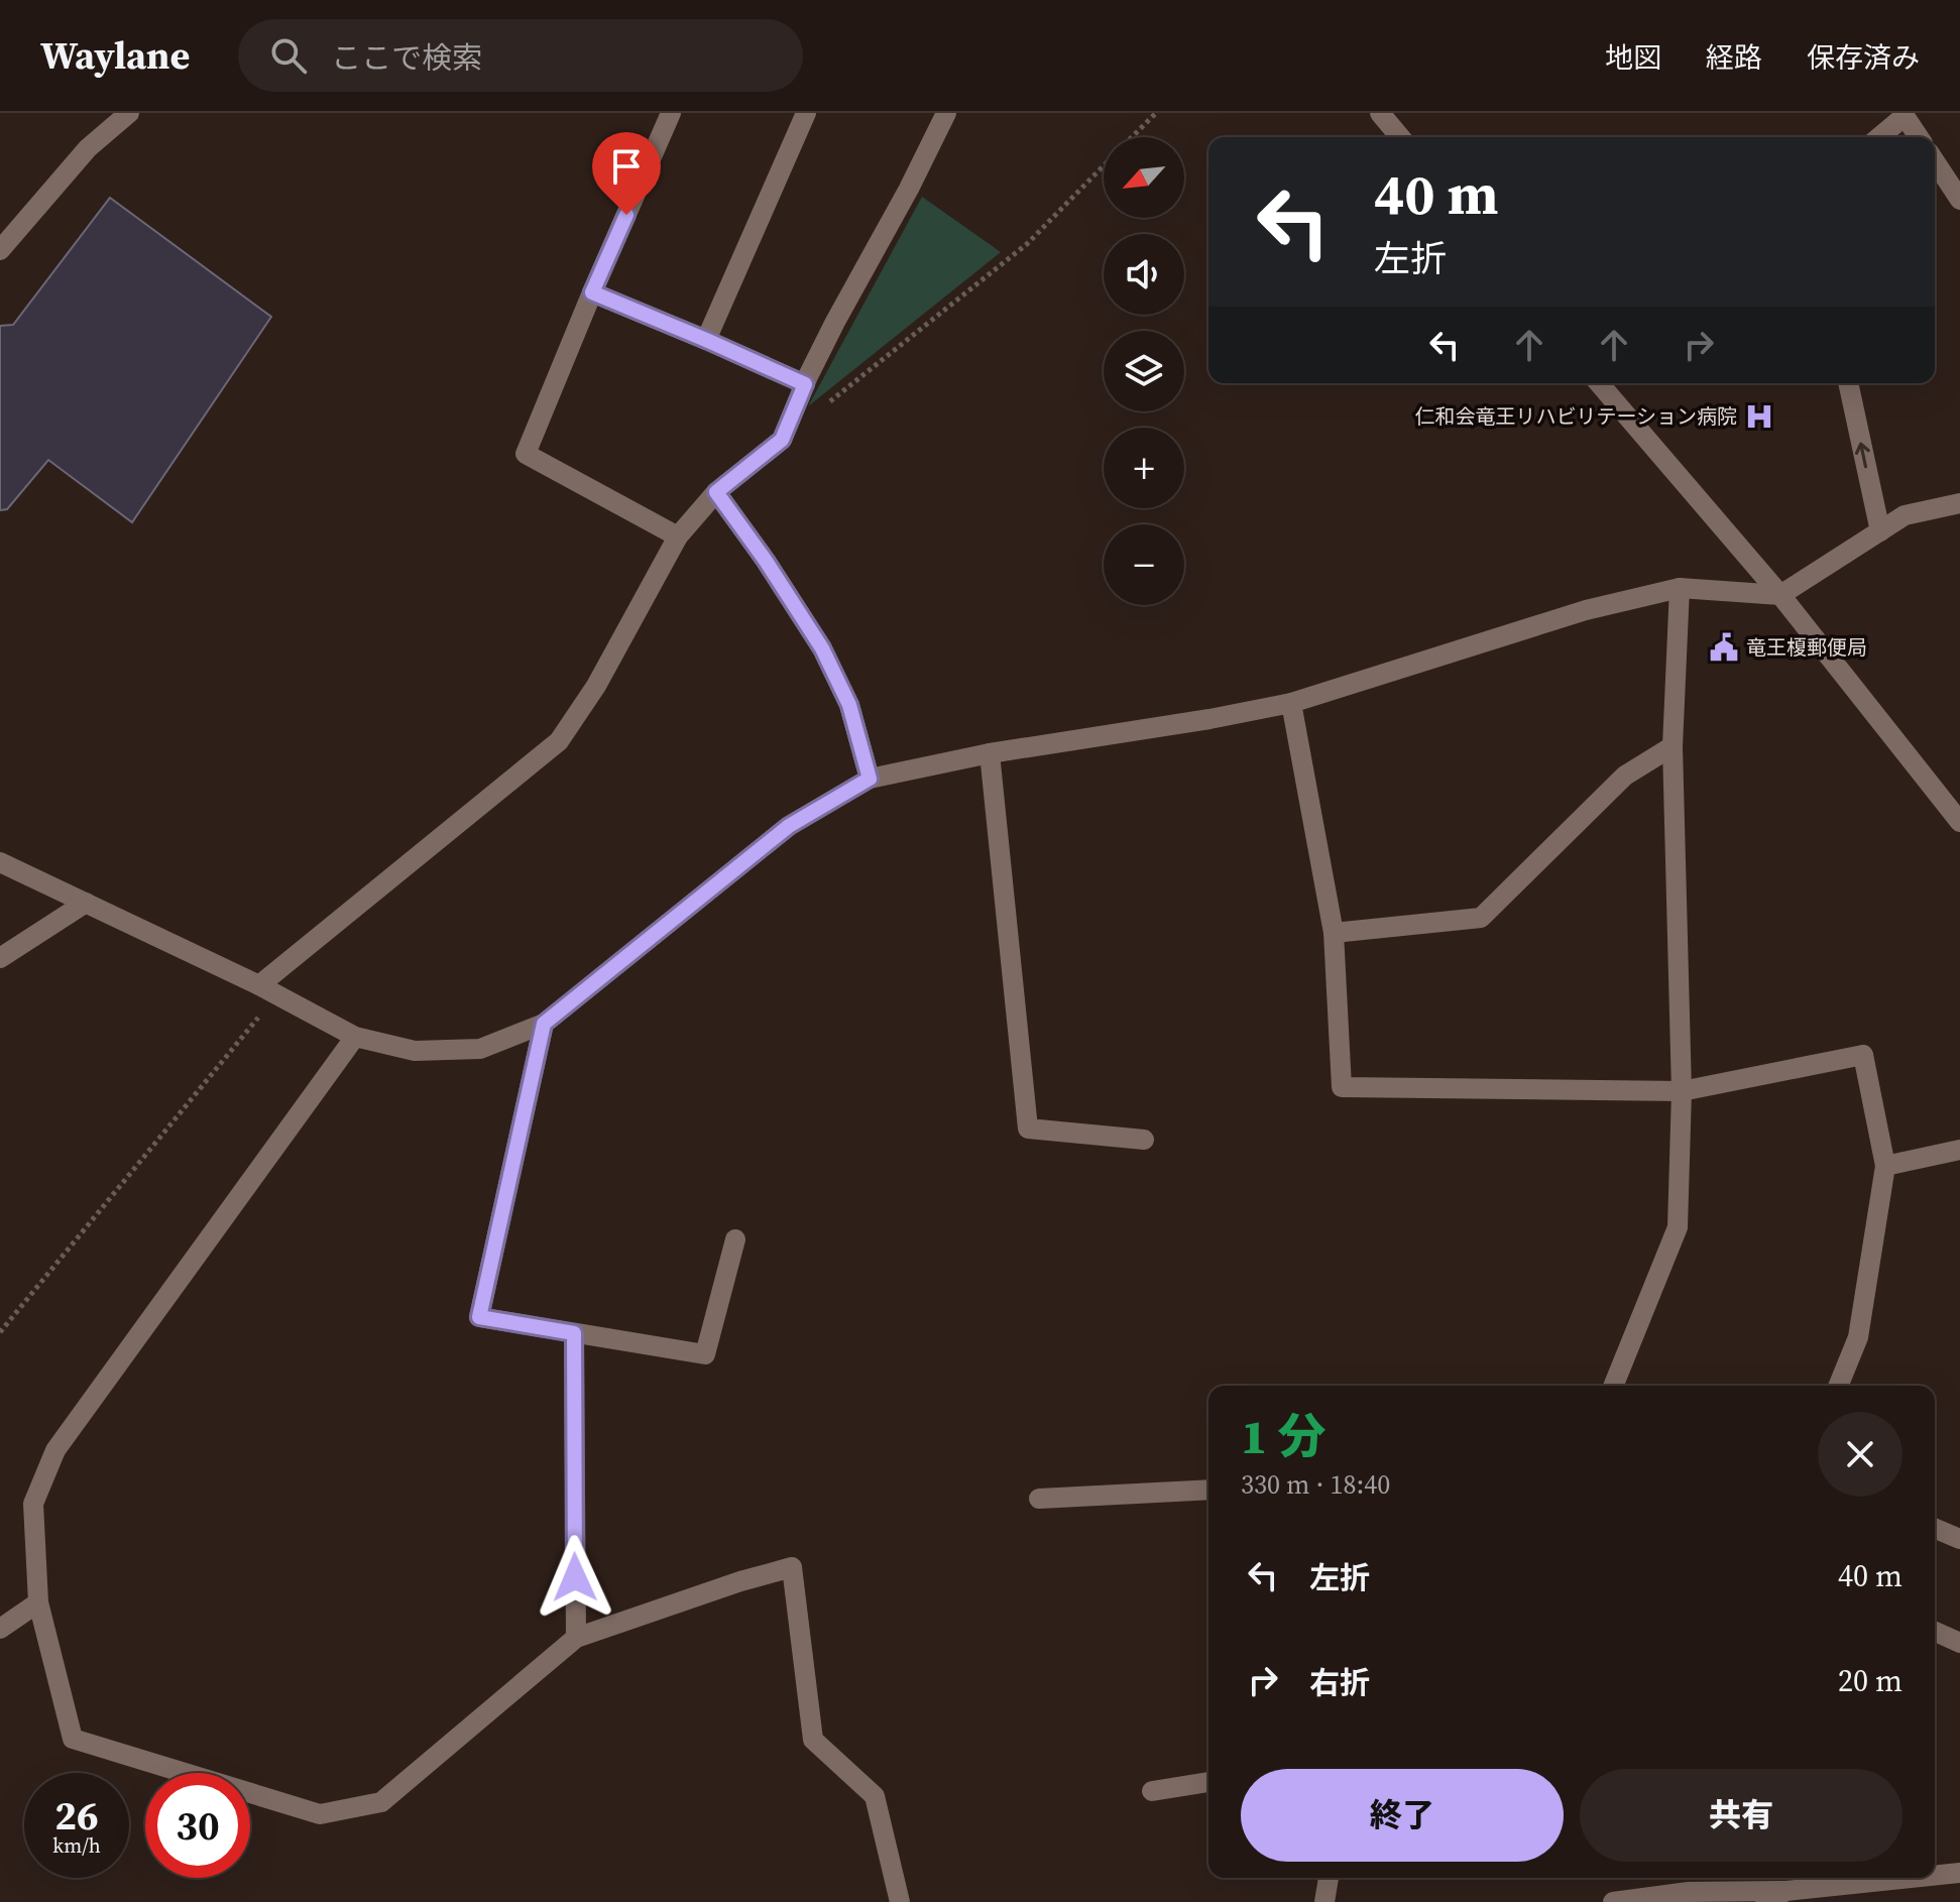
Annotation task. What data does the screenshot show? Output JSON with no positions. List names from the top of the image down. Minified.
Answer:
{"places":{"hospital":["仁和会竜王リハビリテーション病院"],"public building":["竜王榎郵便局"]},"north":"bottom left","page":{"header":"Waylane","search":"ここで検索","nav":["地図","経路","保存済み"],"map_buttons":["+","−"],"turn":["40 m","左折"],"heading":["1 分","330 m · 18:40"],"list":[{"name":"左折","value":"40 m"},{"name":"右折","value":"20 m"}],"buttons":["終了","共有"],"speed":"26 km/h","limit":"30"}}
